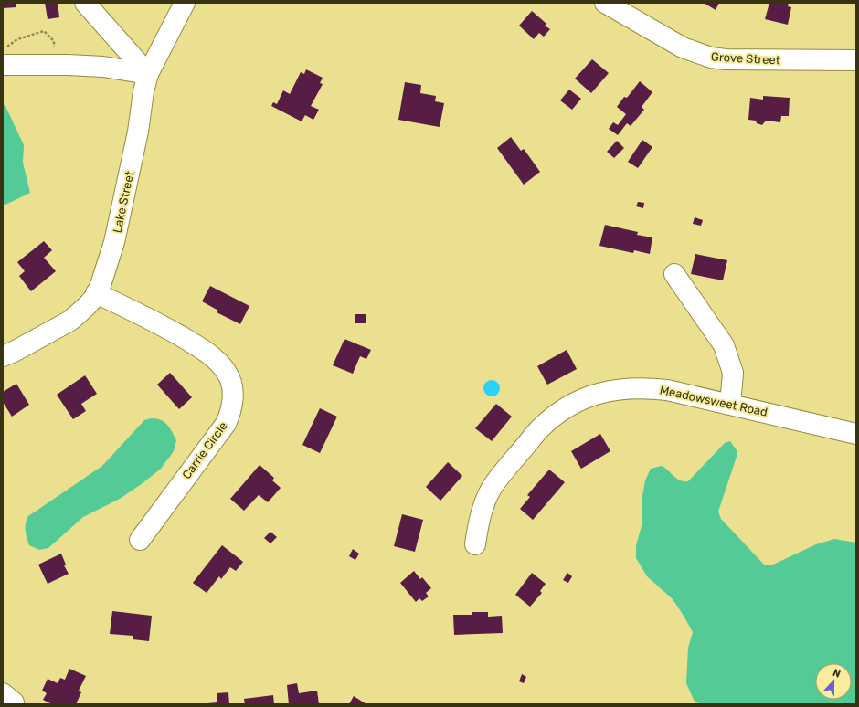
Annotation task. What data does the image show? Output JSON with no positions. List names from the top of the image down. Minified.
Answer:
{"streets":{"street":["Grove Street","Lake Street","Meadowsweet Road","Carrie Circle"]},"crossings":[["Lake Street","Carrie Circle"]],"north":"top"}
